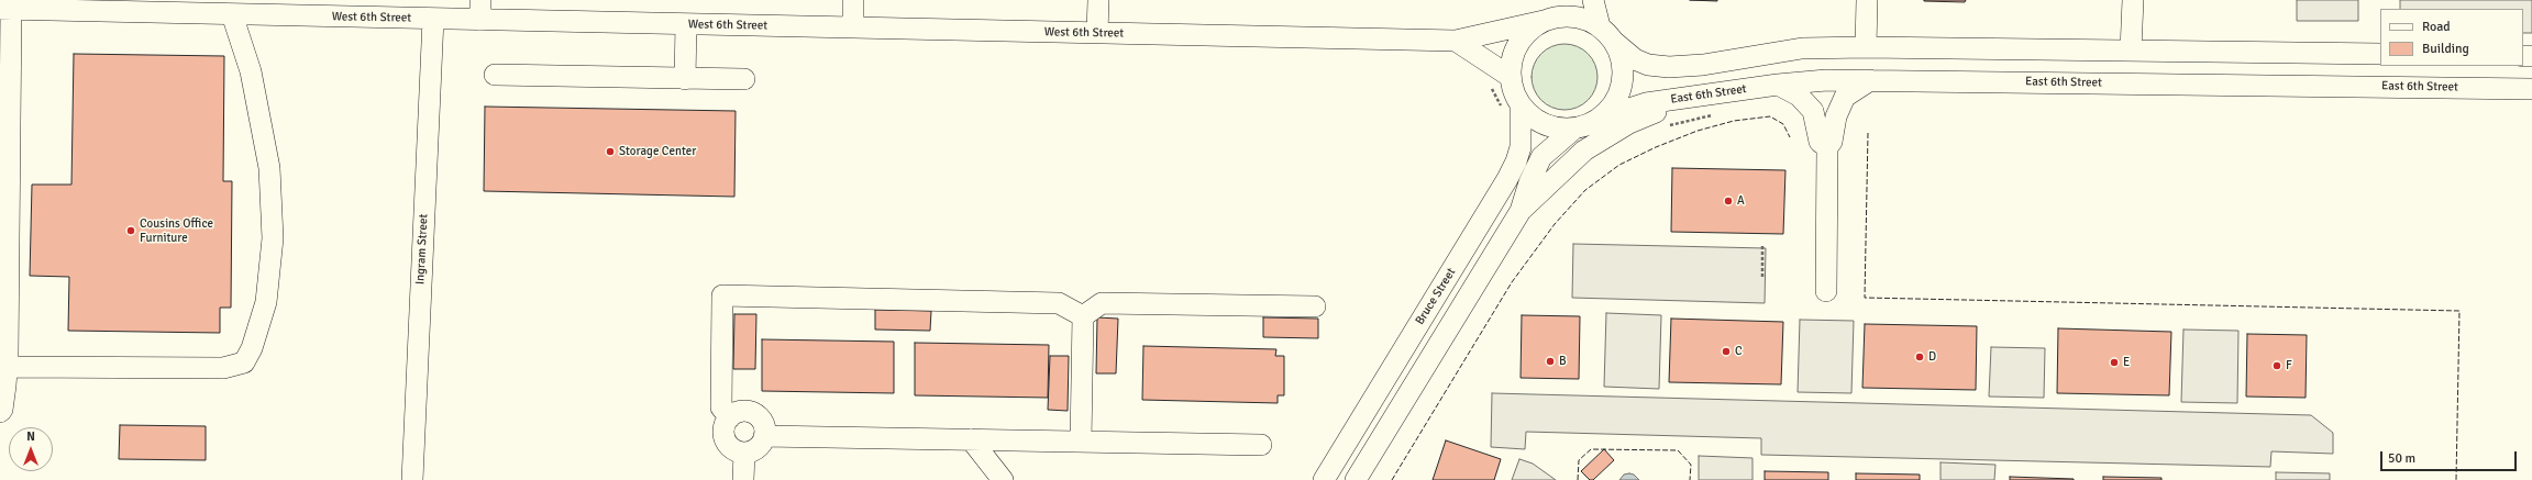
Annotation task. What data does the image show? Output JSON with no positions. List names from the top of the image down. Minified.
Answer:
{"streets":{"street":["West 6th Street","East 6th Street","Ingram Street","Bruce Street"]},"crossings":[["West 6th Street","East 6th Street"],["West 6th Street","Ingram Street"],["West 6th Street","Bruce Street"],["East 6th Street","Bruce Street"]],"places":["Storage Center","A","Cousins Office Furniture","C","D","B","E","F"],"legend":["Road","Building"],"scale_bar":"50 m","north":"top"}
